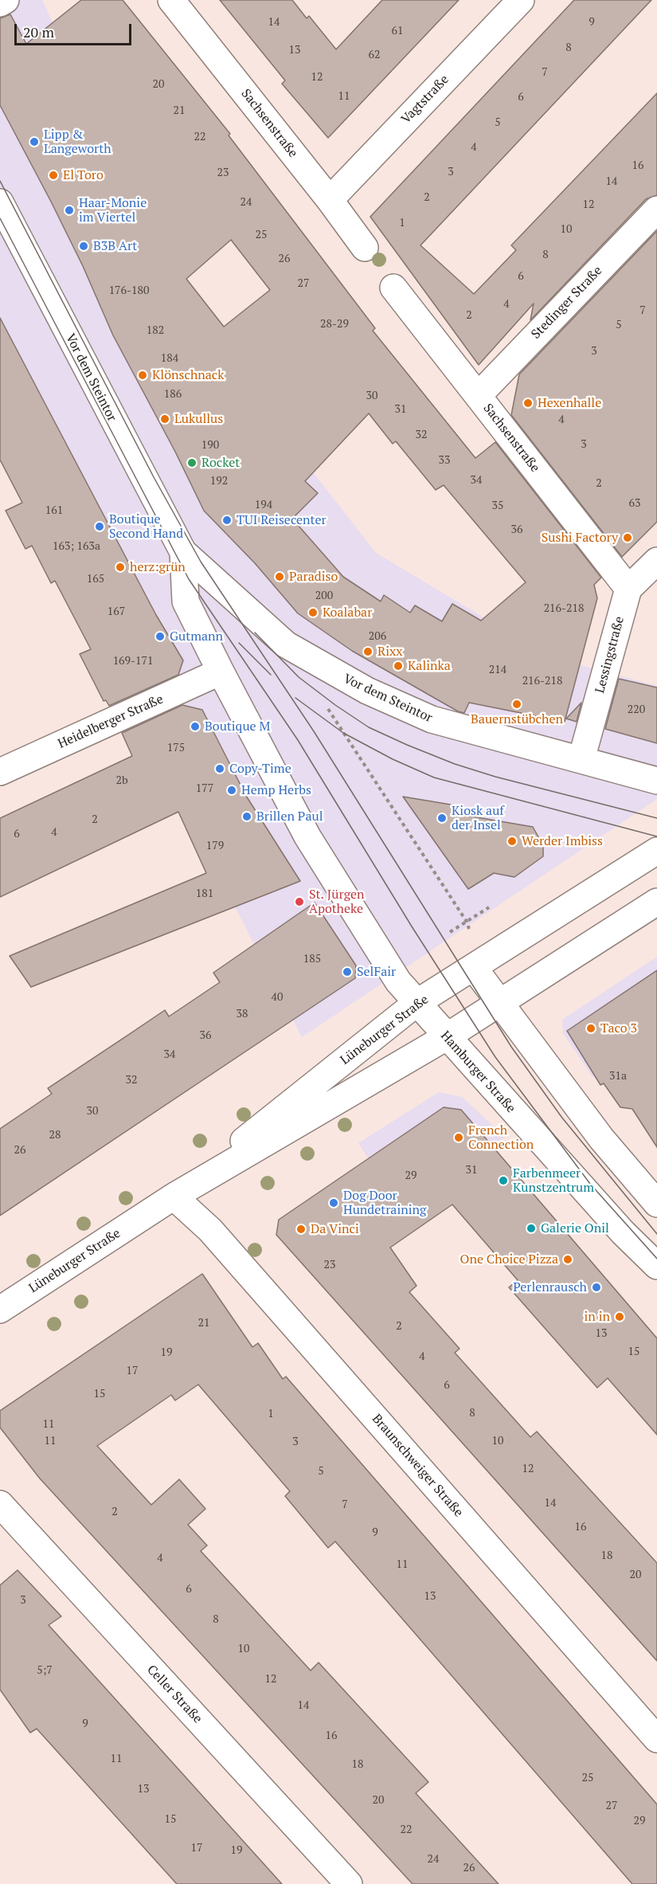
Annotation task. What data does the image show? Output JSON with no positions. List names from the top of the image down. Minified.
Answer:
{"streets":{"street":["Vagtstraße","Sachsenstraße","Stedinger Straße","Vor dem Steintor","Lessingstraße","Heidelberger Straße","Lüneburger Straße","Hamburger Straße","Braunschweiger Straße","Celler Straße"]},"crossings":[["Vagtstraße","Sachsenstraße"],["Sachsenstraße","Stedinger Straße"],["Sachsenstraße","Lessingstraße"],["Vor dem Steintor","Lessingstraße"],["Vor dem Steintor","Heidelberger Straße"],["Vor dem Steintor","Lüneburger Straße"],["Vor dem Steintor","Hamburger Straße"],["Lüneburger Straße","Hamburger Straße"],["Lüneburger Straße","Braunschweiger Straße"]],"places":["Lipp & Langeworth","El Toro","Haar-Monie im Viertel","B3B Art","Klönschnack","Hexenhalle","Lukullus","Rocket","TUI Reisecenter","Boutique Second Hand","Sushi Factory","herz:grün","Paradiso","Koalabar","Gutmann","Rixx","Kalinka","Bauernstübchen","Boutique M","Copy-Time","Hemp Herbs","Brillen Paul","Kiosk auf der Insel","Werder Imbiss","St. Jürgen Apotheke","SelFair","Taco 3","French Connection","Farbenmeer Kunstzentrum","Dog Door Hundetraining","Galerie Onil","Da Vinci","One Choice Pizza","Perlenrausch","in in"],"house_numbers":["14","9","61","8","13","62","7","12","20","11","6","21","5","22","4","16","3","23","14","2","24","12","1","10","25","8","26","6","27","176-180","4","7","2","28-29","5","182","3","184","186","30","31","4","32","3","190","33","34","192","2","63","194","35","161","36","163; 163a","165","200","216-218","167","206","169-171","214","216-218","220","175","2b","177","2","4","6","179","181","185","40","38","36","34","31a","32","30","28","26","31","29","23","21","2","13","15","19","4","17","6","15","8","1","11","11","10","3","12","5","14","7","2","16","9","18","4","11","20","6","13","3","8","10","5;7","12","14","9","16","11","18","25","13","20","27","15","29","22","17","19","24","26"],"scale_bar":"20 m"}
